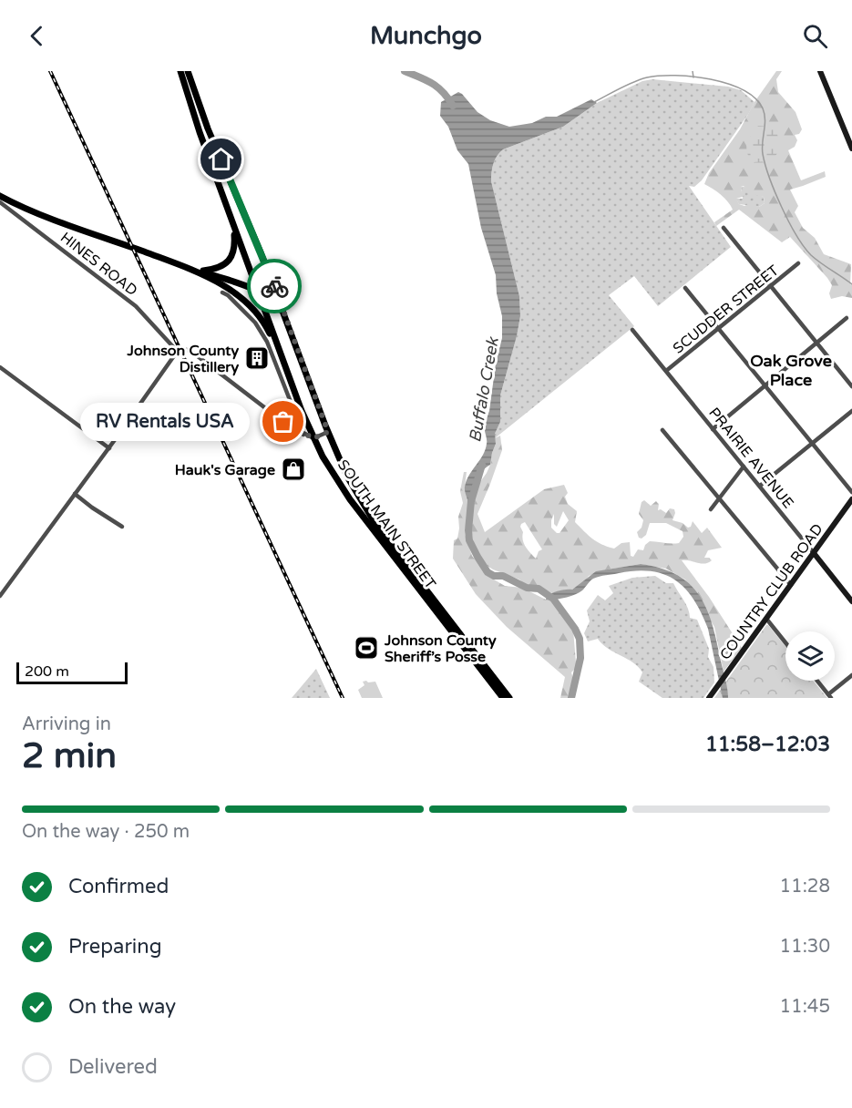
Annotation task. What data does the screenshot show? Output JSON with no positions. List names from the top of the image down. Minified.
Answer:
{"streets":{"main road":["PRAIRIE AVENUE","SOUTH MAIN STREET","COUNTRY CLUB ROAD"],"street":["HINES ROAD","SCUDDER STREET"]},"crossings":[["SCUDDER STREET","PRAIRIE AVENUE"],["PRAIRIE AVENUE","COUNTRY CLUB ROAD"]],"districts":["Oak Grove Place"],"water":["Buffalo Creek"],"places":{"building":["Johnson County Distillery"],"other":["RV Rentals USA"],"shop":["Hauk's Garage"],"sports":["Johnson County Sheriff’s Posse"]},"scale_bar":"200 m","page":{"header":"Munchgo","bubble":"RV Rentals USA","scale":"200 m","heading":["2 min","Arriving in","11:58–12:03"],"bar":"On the way · 250 m","list":[["Confirmed","11:28"],["Preparing","11:30"],["On the way","11:45"],"Delivered"]}}
